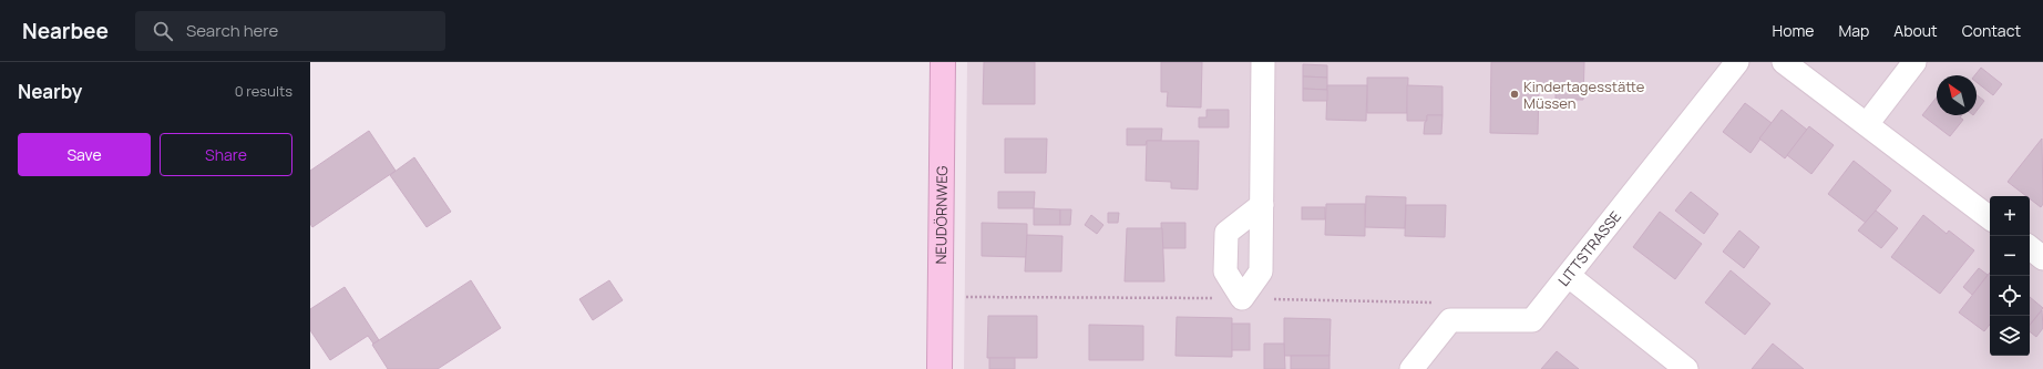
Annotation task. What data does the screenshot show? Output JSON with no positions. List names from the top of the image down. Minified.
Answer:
{"streets":{"street":["NEUDÖRNWEG","LITTSTRASSE"]},"places":["Kindertagesstätte Müssen"],"north":"top left","page":{"header":"Nearbee","search":"Search here","nav":["Home","Map","About","Contact"],"heading":["Nearby","0 results"],"buttons":["Save","Share"],"map_buttons":["+","−"]}}
